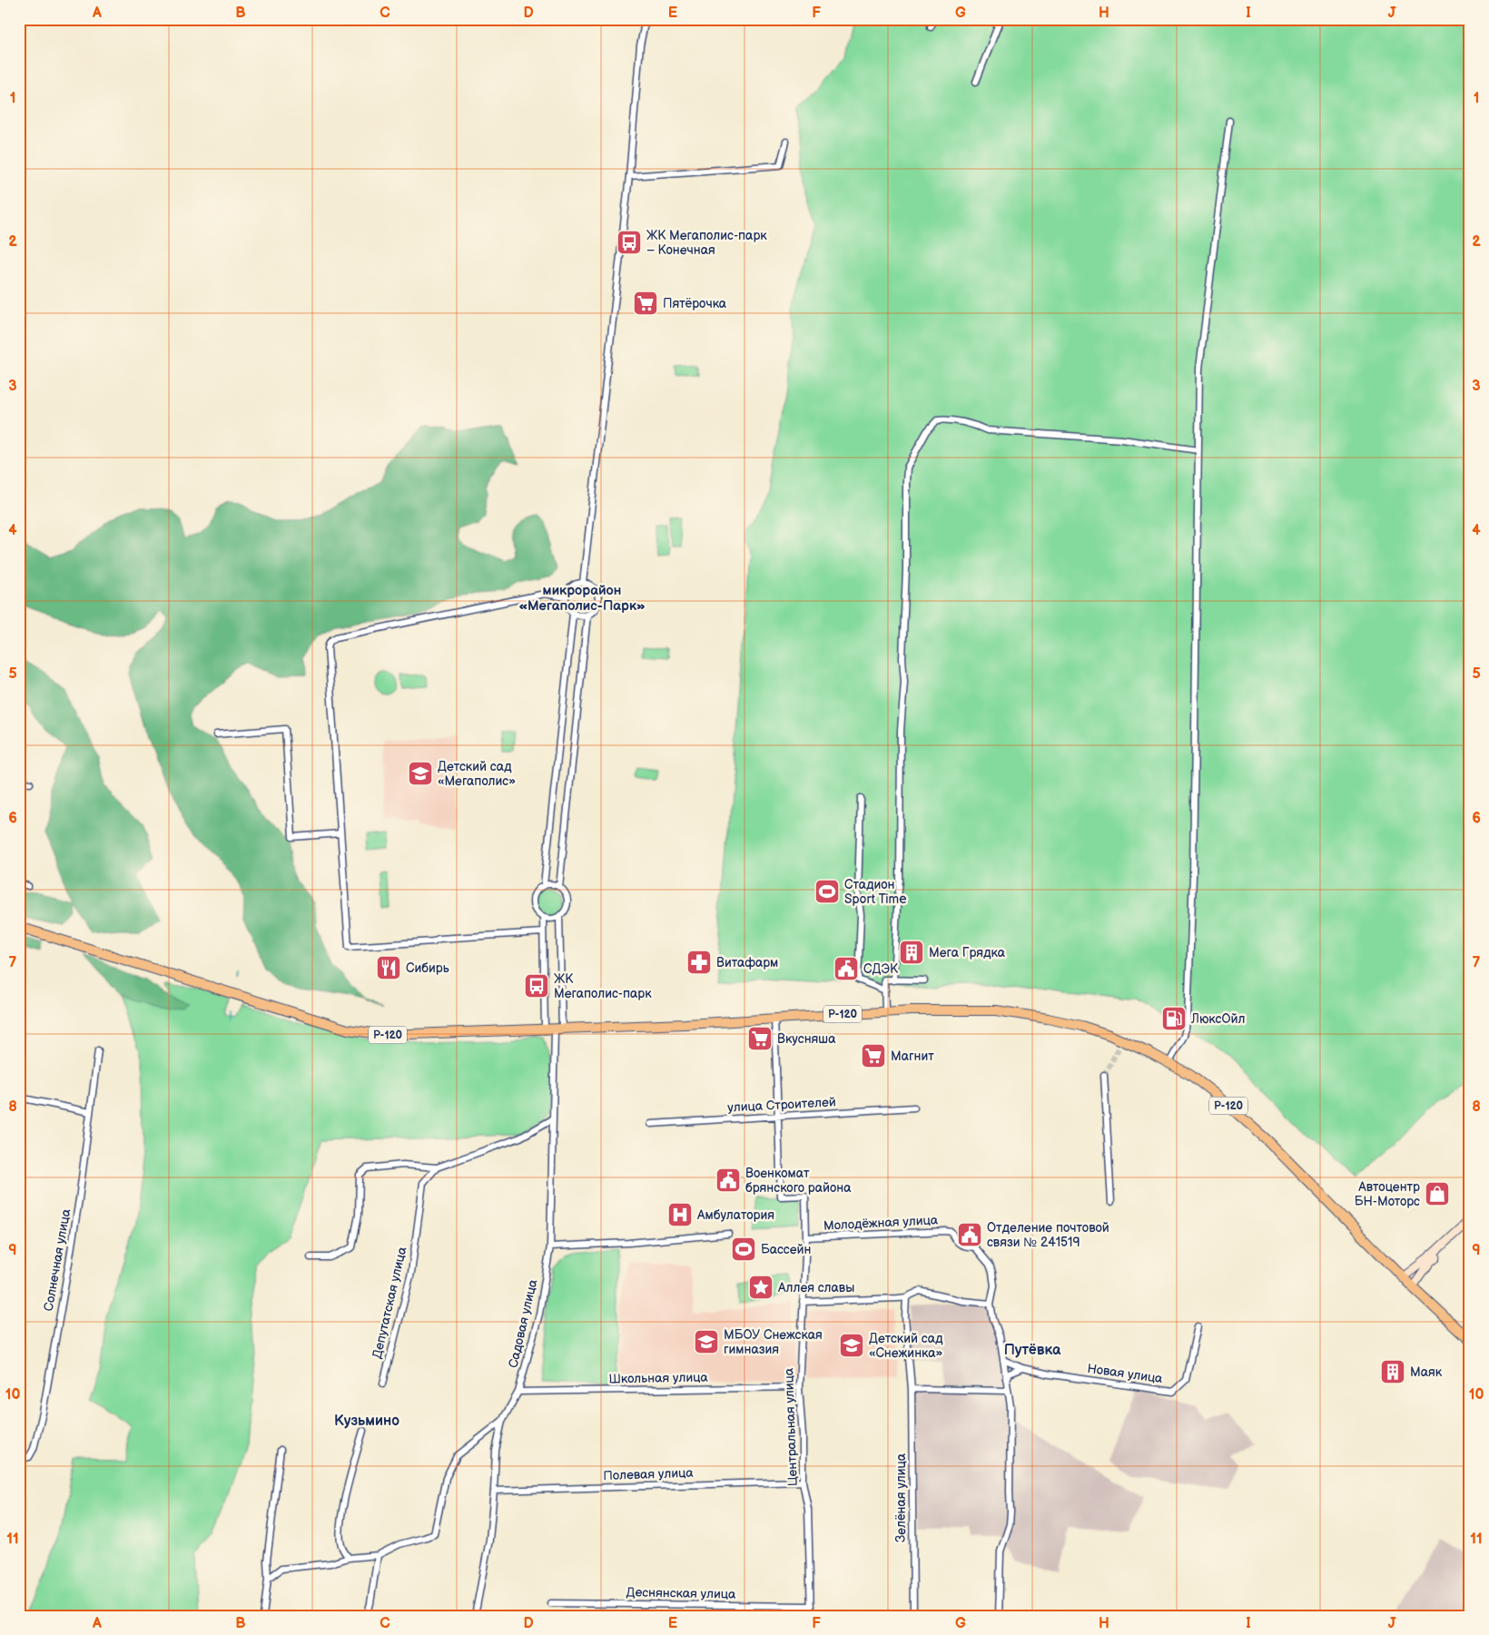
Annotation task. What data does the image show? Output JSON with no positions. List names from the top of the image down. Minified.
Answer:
{"streets":{"main road":["Р-120"],"street":["улица Строителей","Молодёжная улица","Солнечная улица","Депутатская улица","Садовая улица","Новая улица","Школьная улица","Центральная улица","Полевая улица","Зелёная улица","Деснянская улица"]},"crossings":[["Р-120","Садовая улица"],["Р-120","Центральная улица"],["улица Строителей","Центральная улица"],["Молодёжная улица","Центральная улица"],["Садовая улица","Школьная улица"],["Садовая улица","Полевая улица"],["Школьная улица","Центральная улица"],["Центральная улица","Полевая улица"],["Центральная улица","Деснянская улица"]],"districts":["микрорайон «Мегаполис-Парк»","Путёвка","Кузьмино"],"places":{"bus stop":["ЖК Мегаполис-парк – Конечная","ЖК Мегаполис-парк"],"supermarket":["Пятёрочка","Вкусняша","Магнит"],"school or university":["Детский сад «Мегаполис»","МБОУ Снежская гимназия","Детский сад «Снежинка»"],"sports":["Стадион Sport Time","Бассейн"],"building":["Мега Грядка","Маяк"],"pharmacy":["Витафарм"],"restaurant":["Сибирь"],"public building":["СДЭК","Военкомат брянского района","Отделение почтовой связи № 241519"],"fuel station":["ЛюксОйл"],"shop":["Автоцентр БН-Моторс"],"hospital":["Амбулатория"],"place":["Аллея славы"]},"grid":{"columns":["A","B","C","D","E","F","G","H","I","J"],"rows":["1","2","3","4","5","6","7","8","9","10","11"]}}
